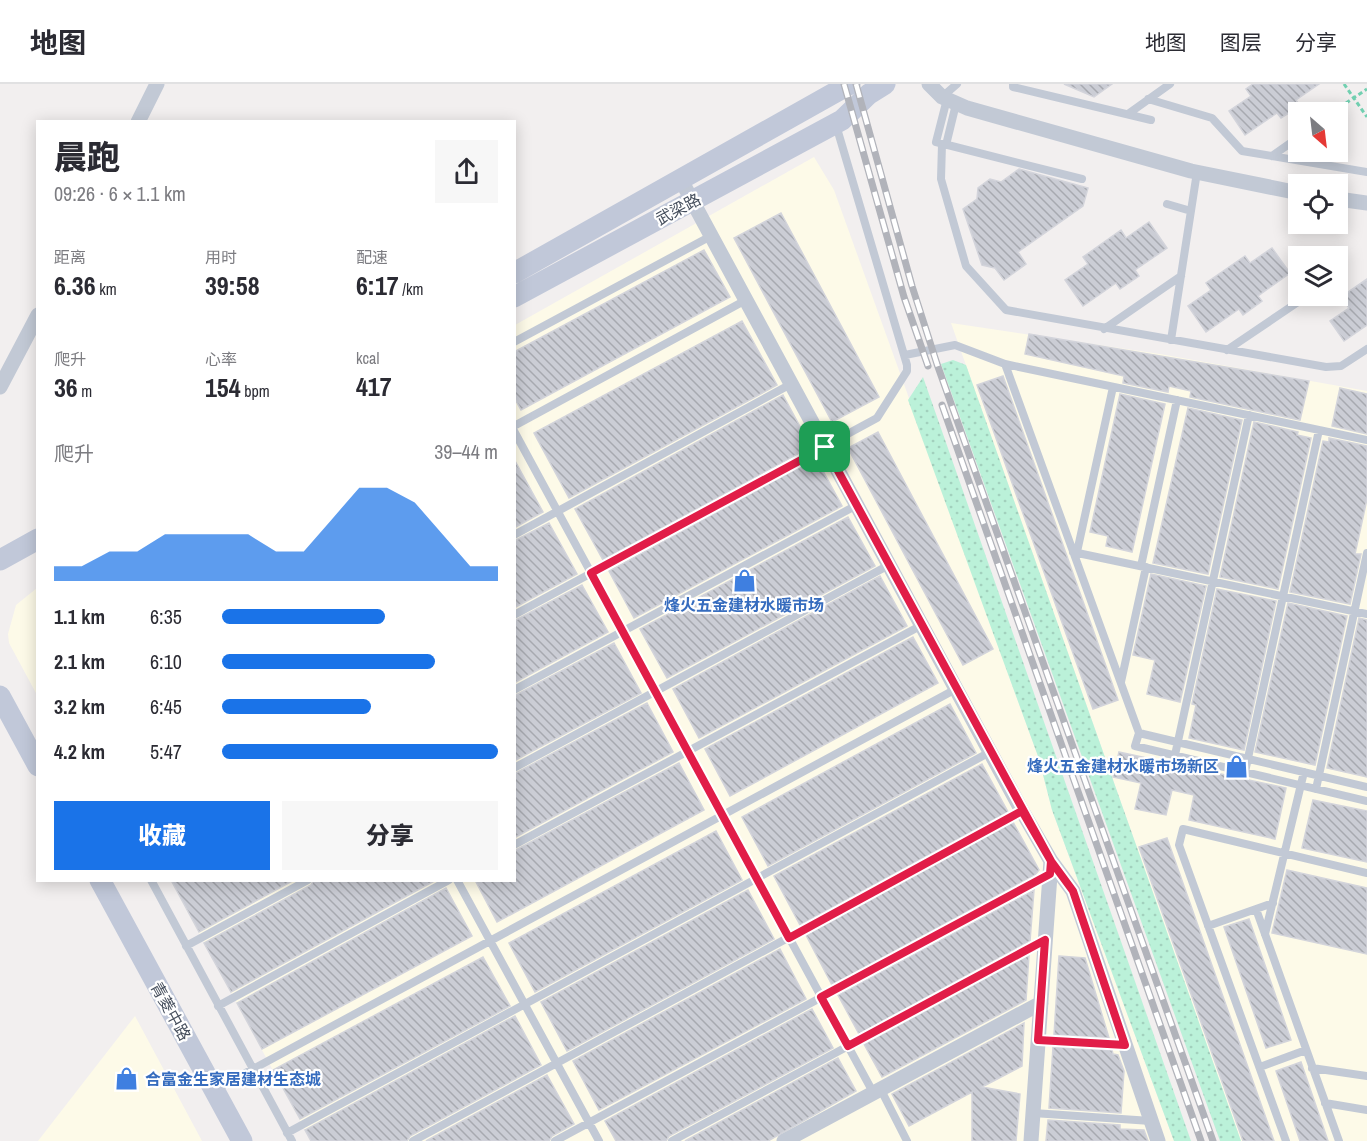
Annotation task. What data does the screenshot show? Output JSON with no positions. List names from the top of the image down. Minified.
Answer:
{"streets":{"main road":["武梁路","青菱中路"]},"places":{"shop":["烽火五金建材水暖市场","烽火五金建材水暖市场新区","合富金生家居建材生态城"]},"north":"bottom right","page":{"header":"地图","nav":["地图","图层","分享"],"heading":["晨跑","09:26 · 6 × 1.1 km"],"stats":[["距离","6.36 km"],["用时","39:58"],["配速","6:17 /km"],["爬升","36 m"],["心率","154 bpm"],["kcal","417"]],"chart":["爬升","39–44 m"],"list":[{"name":"1.1 km","note":"6:35"},{"name":"2.1 km","note":"6:10"},{"name":"3.2 km","note":"6:45"},{"name":"4.2 km","note":"5:47"}],"buttons":["收藏","分享"]}}
